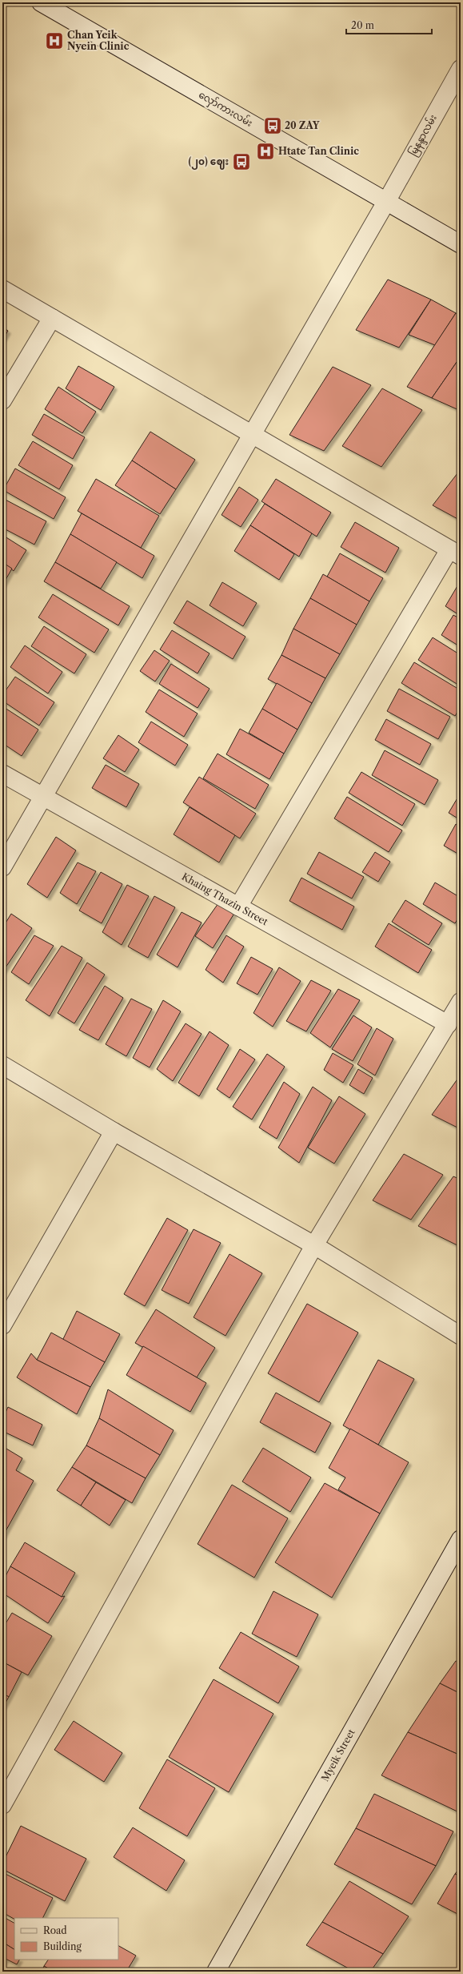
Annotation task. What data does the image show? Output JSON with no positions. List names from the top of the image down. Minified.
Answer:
{"streets":{"street":["လှော်ကားလမ်း","မြနန္ဒာလမ်း","Khaing Thazin Street","Myeik Street"]},"crossings":[["လှော်ကားလမ်း","မြနန္ဒာလမ်း"],["မြနန္ဒာလမ်း","Khaing Thazin Street"]],"places":{"hospital":["Chan Yeik Nyein Clinic","Htate Tan Clinic"],"bus stop":["20 ZAY","(၂၀) ဈေး"]},"legend":["Road","Building"],"scale_bar":"20 m"}
